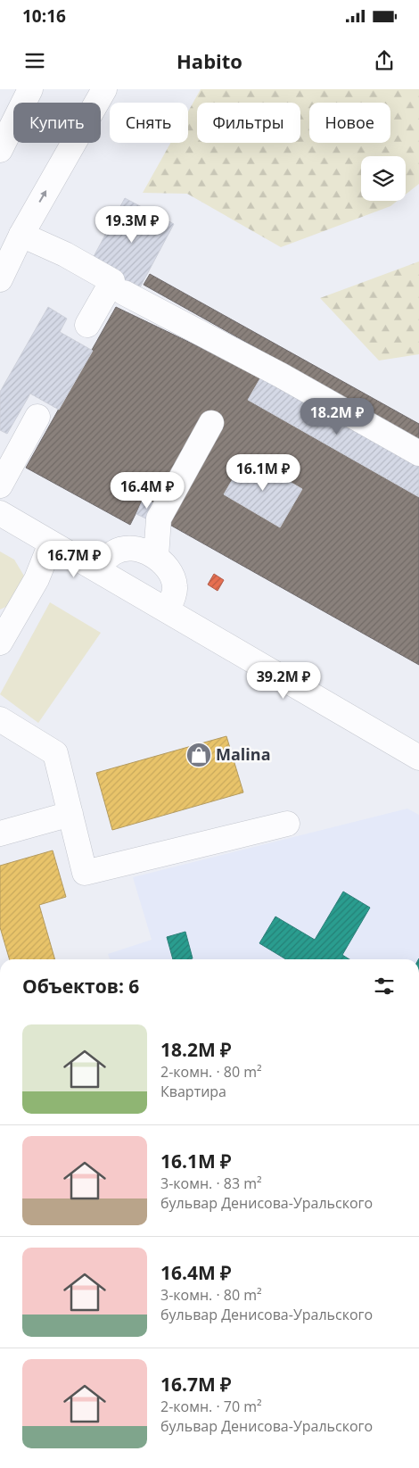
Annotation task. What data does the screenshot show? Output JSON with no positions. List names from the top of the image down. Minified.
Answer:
{"places":{"shop":["Malina"]},"page":{"status":"10:16","header":"Habito","chip":["Купить","Снять","Фильтры","Новое"],"price":["19.3M ₽","18.2M ₽","16.1M ₽","16.4M ₽","16.7M ₽","39.2M ₽"],"heading":"Объектов: 6","list":[{"name":"18.2M ₽","note":"2-комн. · 80 m² · Квартира"},{"name":"16.1M ₽","note":"3-комн. · 83 m² · бульвар Денисова-Уральского"},{"name":"16.4M ₽","note":"3-комн. · 80 m² · бульвар Денисова-Уральского"},{"name":"16.7M ₽","note":"2-комн. · 70 m² · бульвар Денисова-Уральского"}]}}
